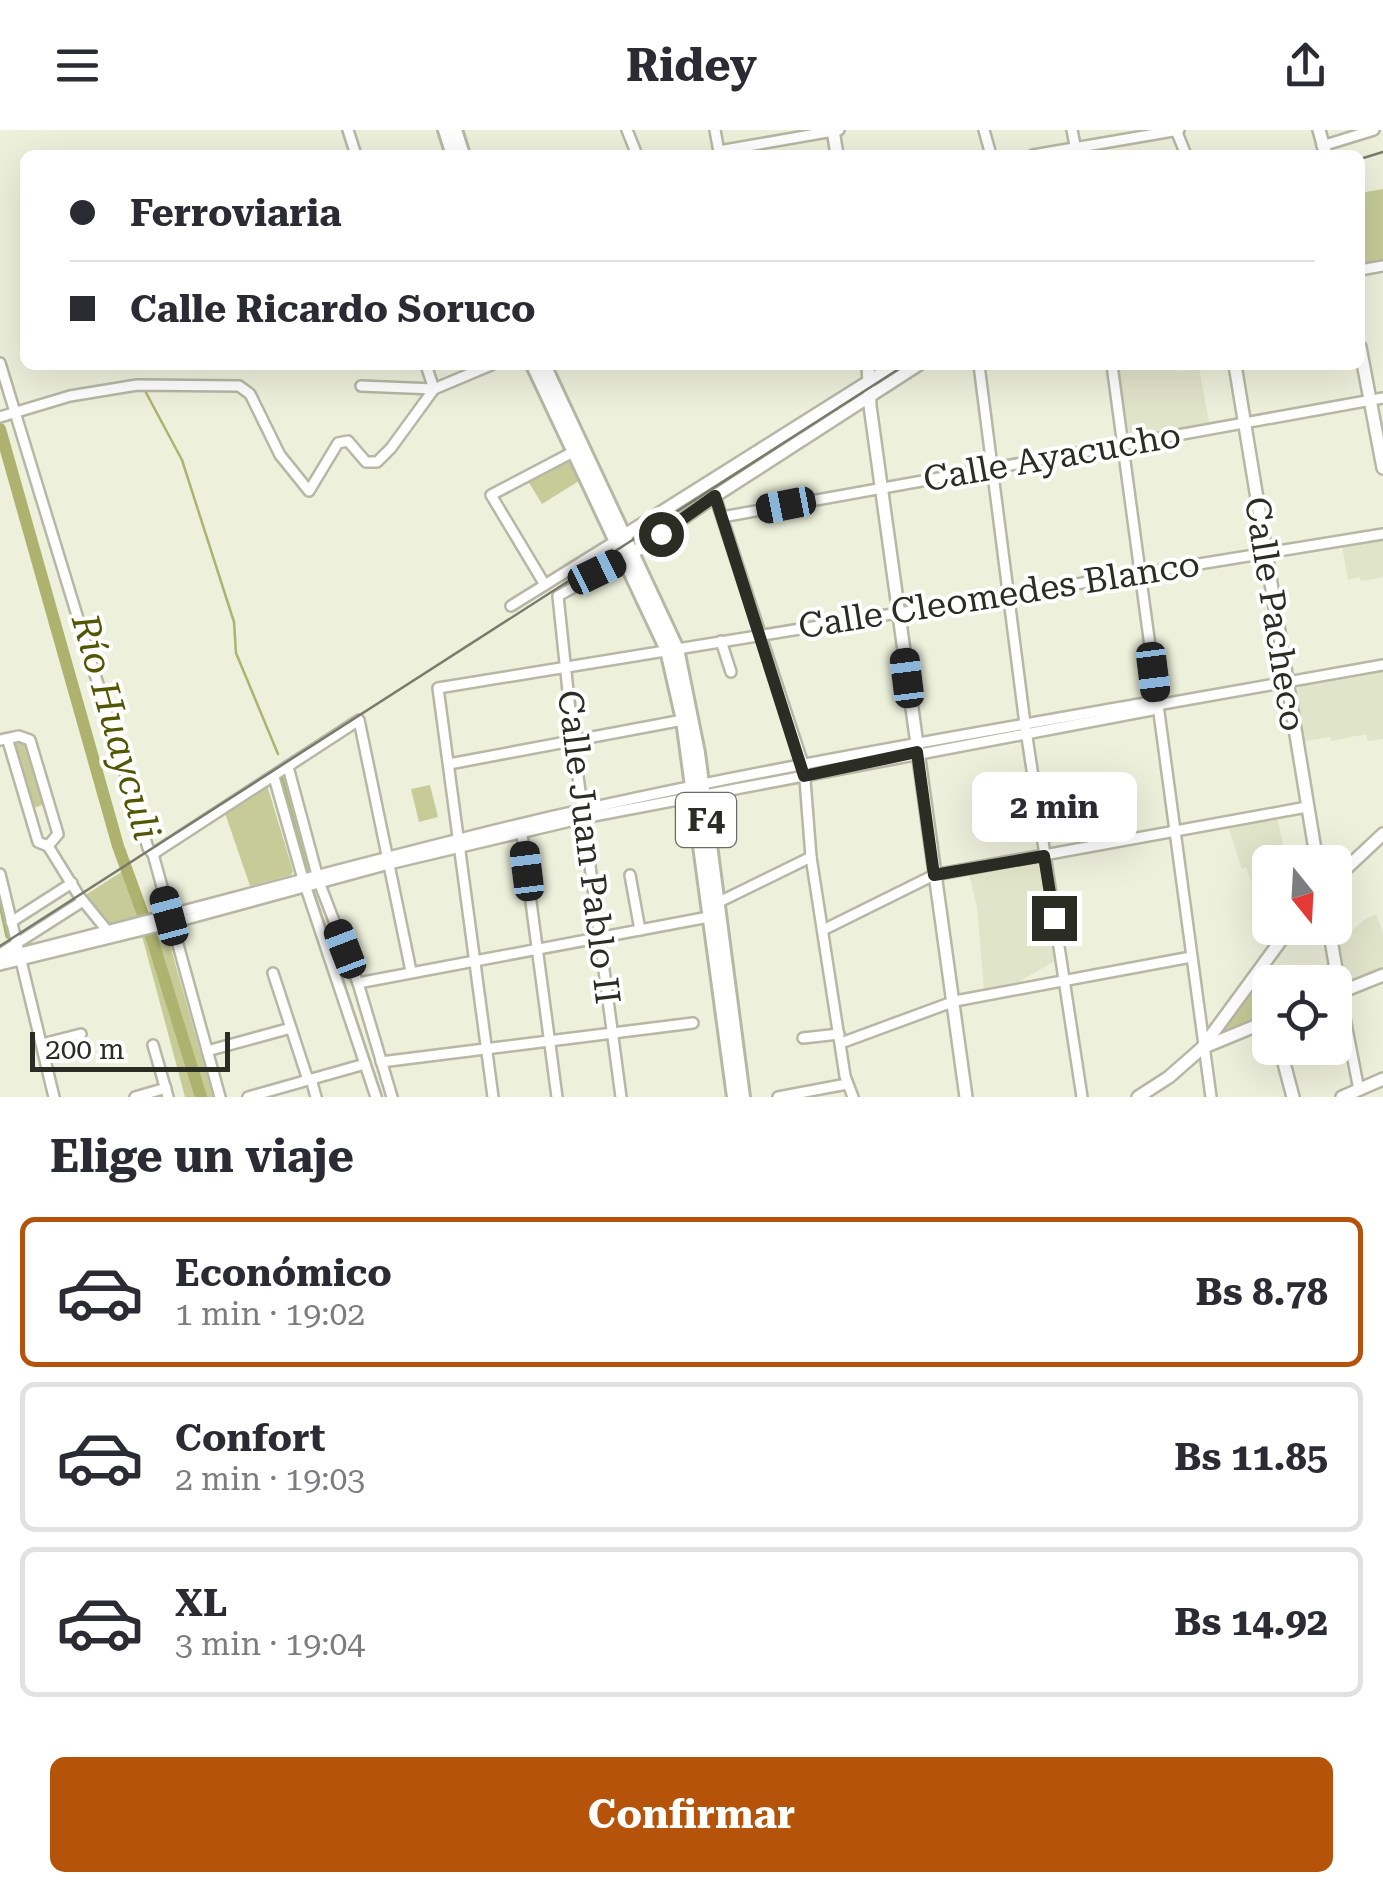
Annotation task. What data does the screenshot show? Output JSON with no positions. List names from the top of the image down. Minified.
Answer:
{"streets":{"highway":["F4"],"main road":["Calle Pacheco"],"street":["Calle Ayacucho","Calle Cleomedes Blanco","Calle Juan Pablo II"]},"crossings":[["Calle Ayacucho","Calle Pacheco"],["Calle Cleomedes Blanco","Calle Pacheco"],["Calle Cleomedes Blanco","F4"],["Calle Cleomedes Blanco","Calle Juan Pablo II"],["F4","Calle Juan Pablo II"]],"water":["Río Huayculi"],"scale_bar":"200 m","north":"bottom","page":{"header":"Ridey","banner":["Ferroviaria","Calle Ricardo Soruco"],"bubble":"2 min","scale":"200 m","heading":"Elige un viaje","list":[{"name":"Económico","note":"1 min · 19:02","value":"Bs 8.78"},{"name":"Confort","note":"2 min · 19:03","value":"Bs 11.85"},{"name":"XL","note":"3 min · 19:04","value":"Bs 14.92"}],"buttons":"Confirmar"}}
